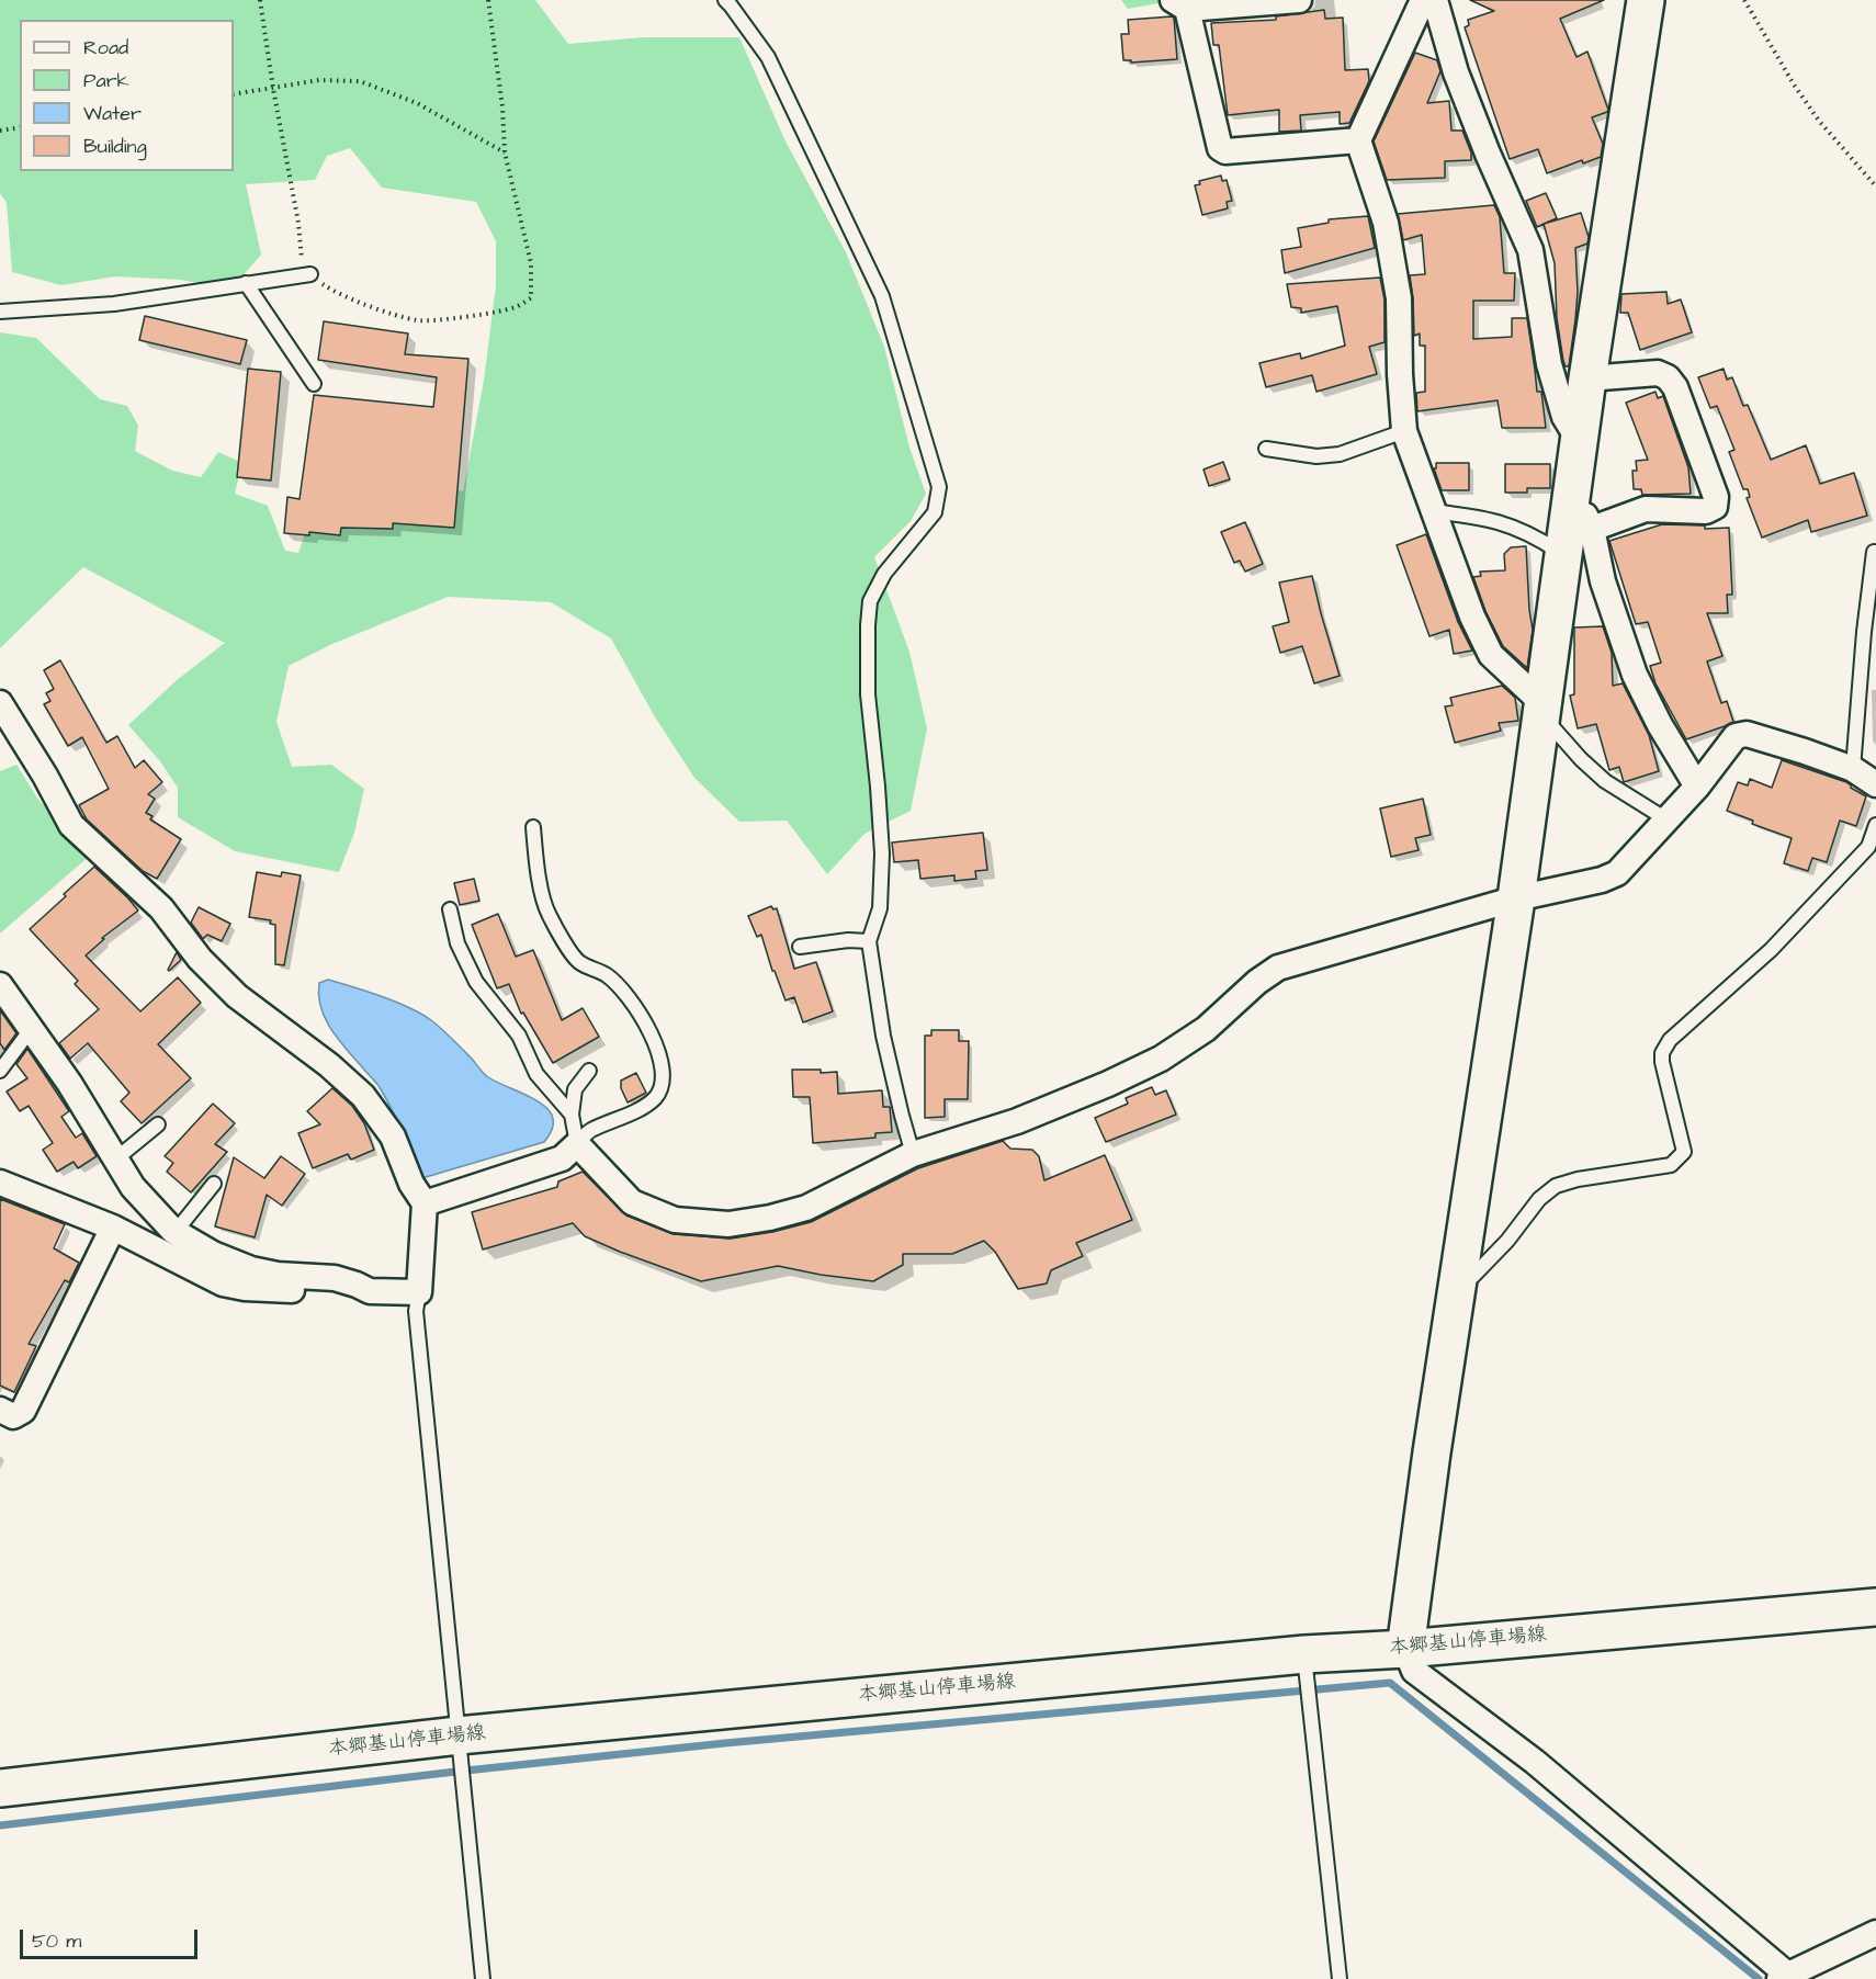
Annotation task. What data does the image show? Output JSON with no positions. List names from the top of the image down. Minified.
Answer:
{"streets":{"main road":["本郷基山停車場線"]},"legend":["Road","Park","Water","Building"],"scale_bar":"50 m"}
